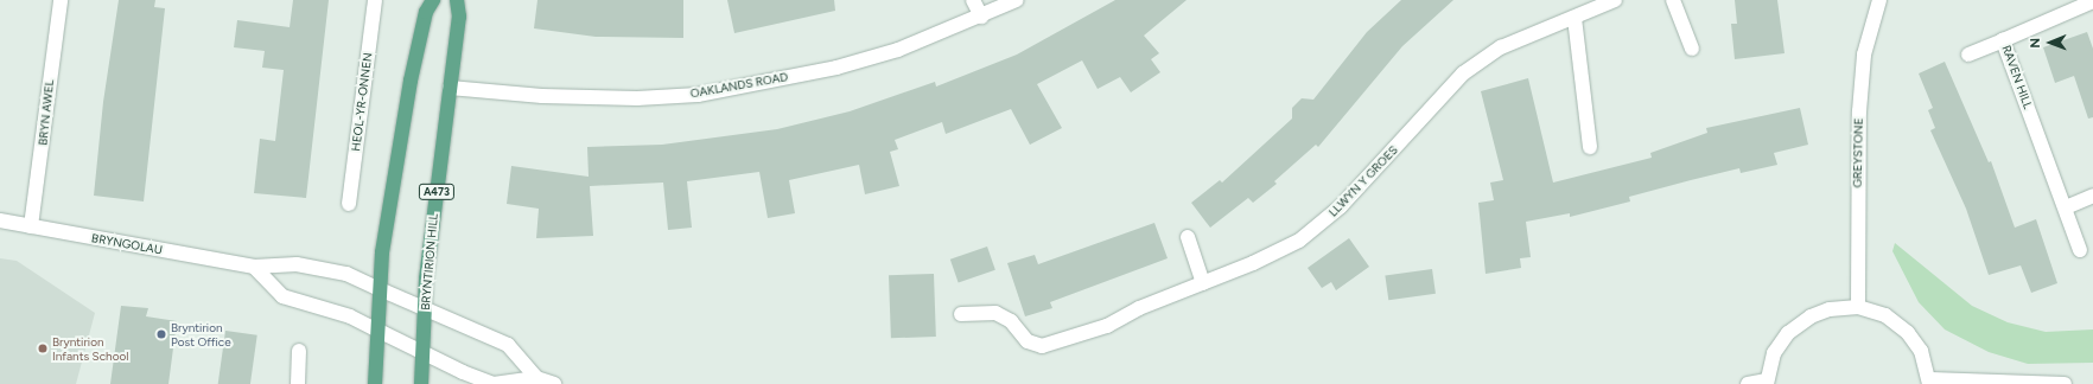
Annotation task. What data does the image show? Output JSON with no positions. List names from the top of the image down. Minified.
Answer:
{"streets":{"main road":["A473","BRYNTIRION HILL"],"street":["RAVEN HILL","OAKLANDS ROAD","HEOL-YR-ONNEN","BRYN AWEL","GREYSTONE","LLWYN Y GROES","BRYNGOLAU"]},"crossings":[["OAKLANDS ROAD","BRYNTIRION HILL"],["BRYN AWEL","BRYNGOLAU"],["BRYNGOLAU","BRYNTIRION HILL"]],"places":["Bryntirion Post Office","Bryntirion Infants School"],"north":"left"}
